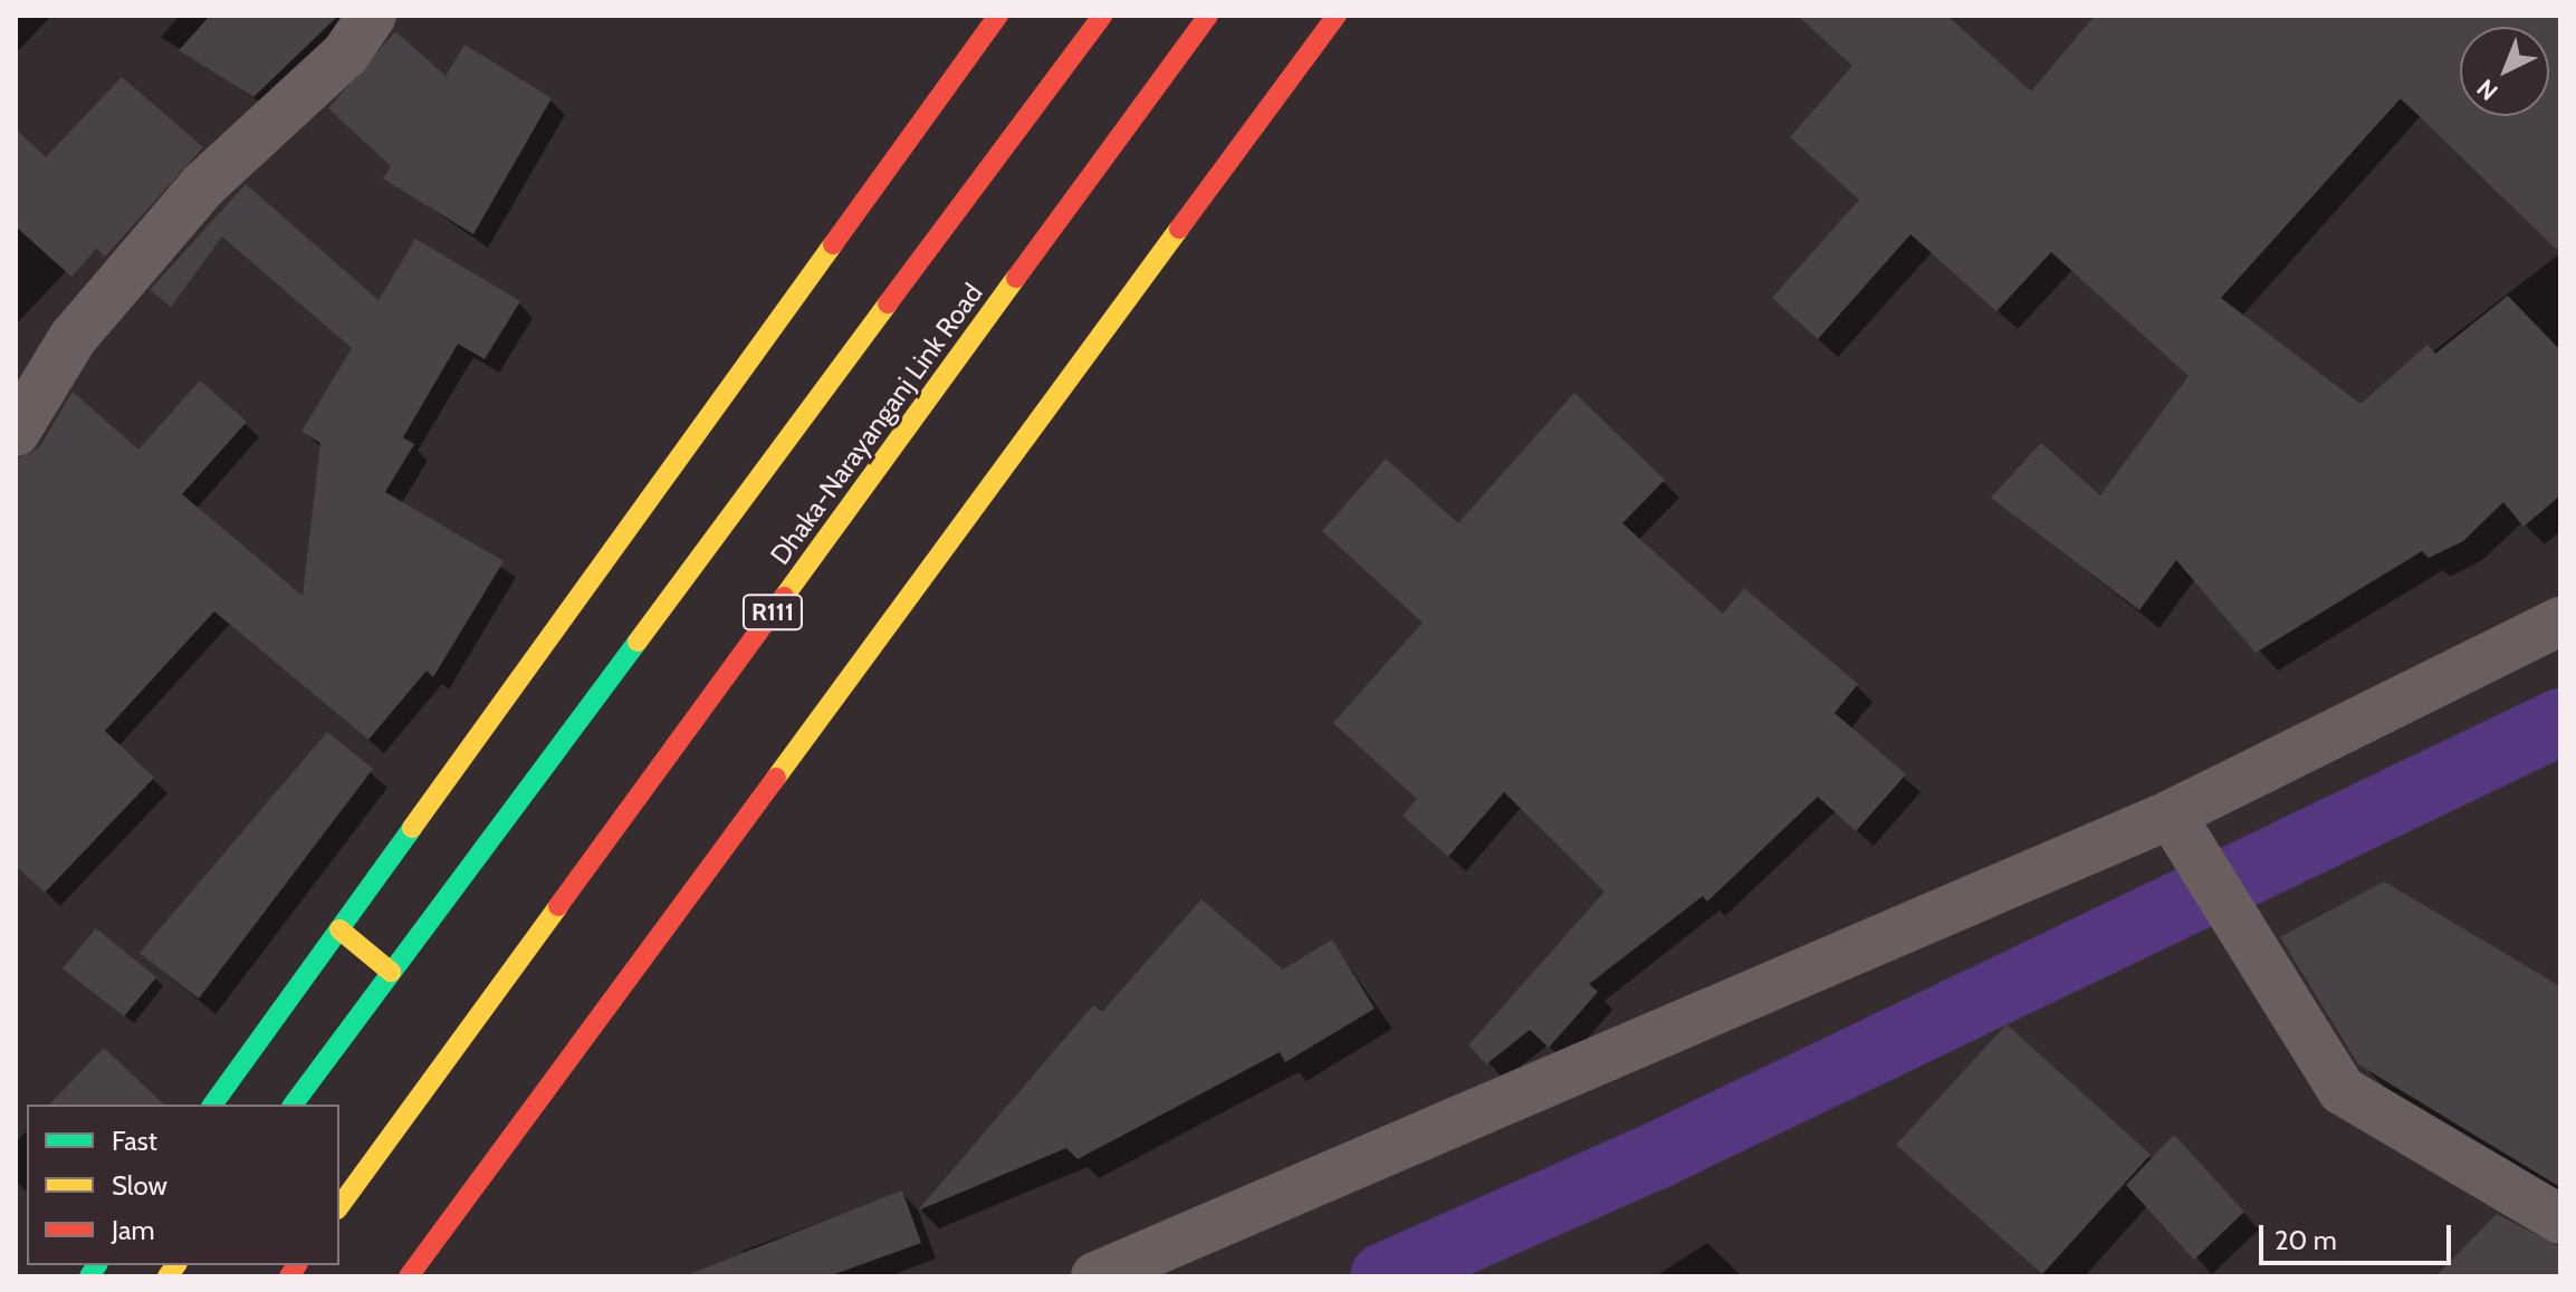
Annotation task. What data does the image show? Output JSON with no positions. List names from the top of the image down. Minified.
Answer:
{"streets":{"main road":["Dhaka-Narayanganj Link Road","R111"]},"legend":["Fast","Slow","Jam"],"scale_bar":"20 m","north":"bottom left"}
